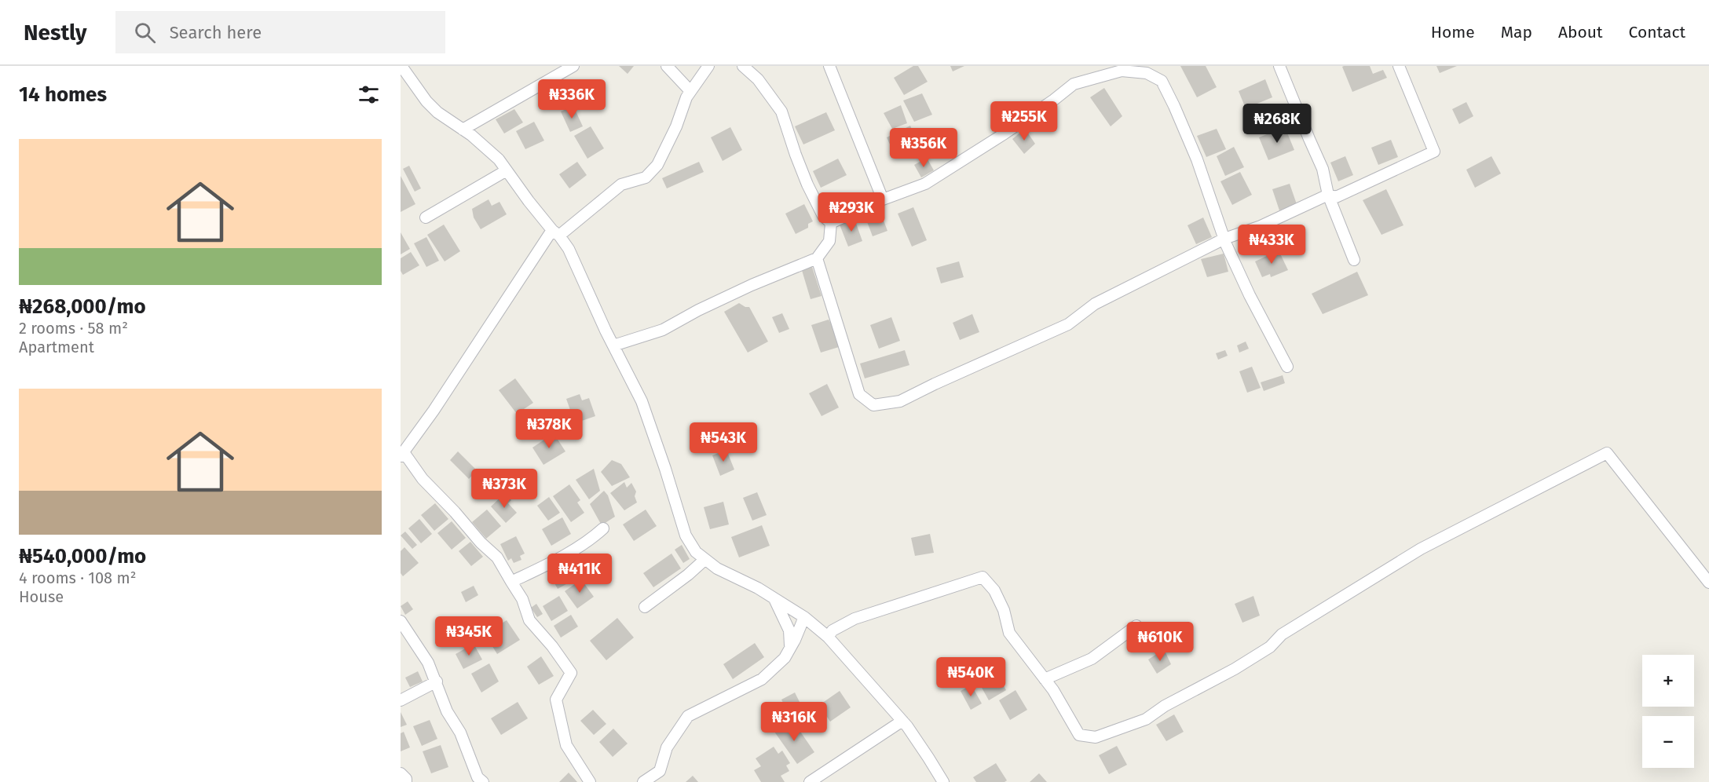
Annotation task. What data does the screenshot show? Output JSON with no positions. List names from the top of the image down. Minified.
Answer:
{"page":{"header":"Nestly","search":"Search here","nav":["Home","Map","About","Contact"],"heading":"14 homes","price":["₦336K","₦255K","₦268K","₦356K","₦293K","₦433K","₦378K","₦543K","₦373K","₦411K","₦345K","₦610K","₦540K","₦316K"],"list":[{"name":"₦268,000/mo","note":"2 rooms · 58 m² · Apartment"},{"name":"₦540,000/mo","note":"4 rooms · 108 m² · House"}],"map_buttons":["+","−"]}}
